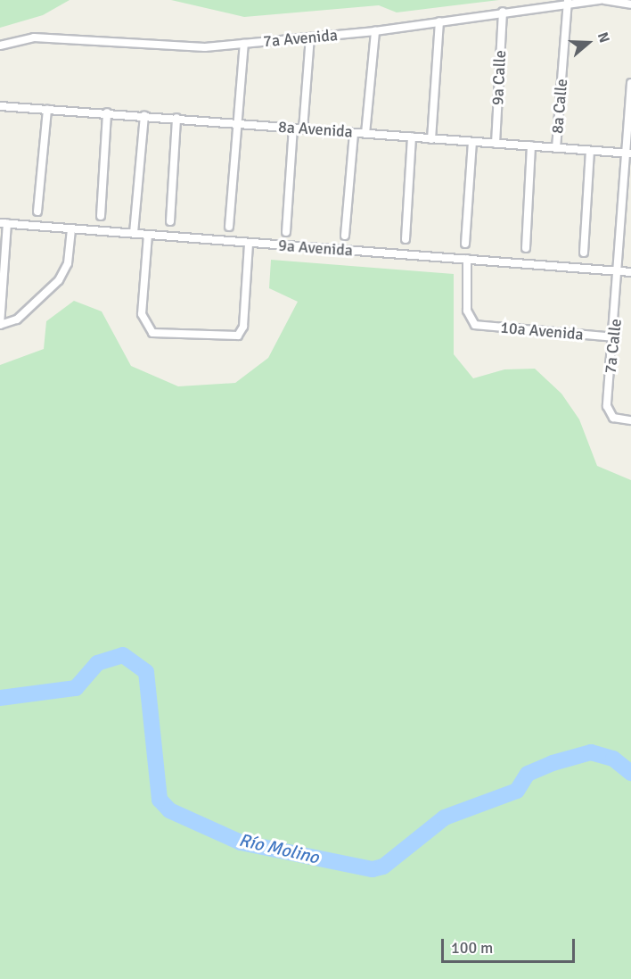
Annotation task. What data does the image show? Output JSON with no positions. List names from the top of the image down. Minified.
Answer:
{"streets":{"street":["7a Avenida","9a Calle","8a Calle","8a Avenida","9a Avenida","10a Avenida","7a Calle"]},"crossings":[["7a Avenida","9a Calle"],["7a Avenida","8a Calle"],["9a Calle","8a Avenida"],["8a Calle","8a Avenida"],["8a Avenida","7a Calle"],["9a Avenida","10a Avenida"],["9a Avenida","7a Calle"],["10a Avenida","7a Calle"]],"water":["Río Molino"],"scale_bar":"100 m","north":"right"}
